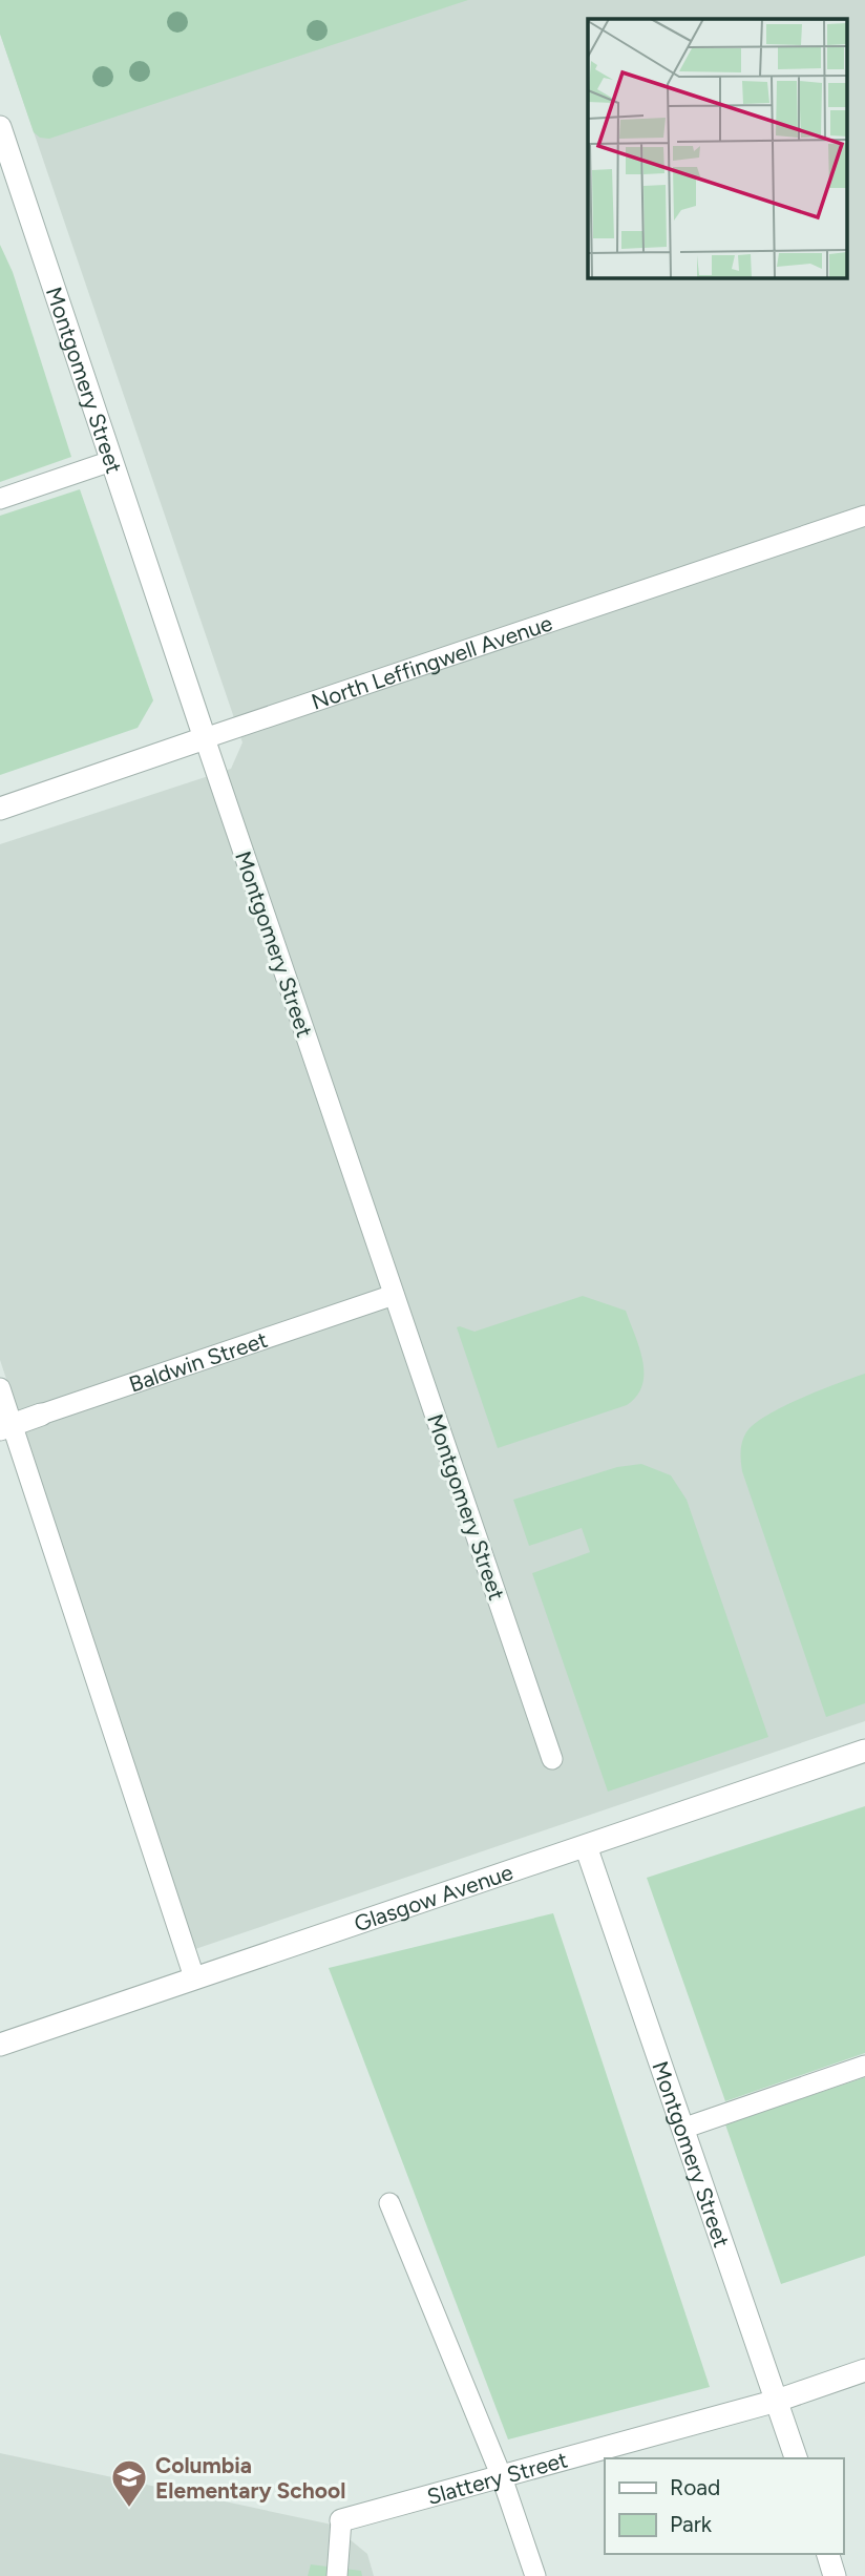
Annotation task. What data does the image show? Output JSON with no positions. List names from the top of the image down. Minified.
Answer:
{"streets":{"street":["Montgomery Street","North Leffingwell Avenue","Baldwin Street","Glasgow Avenue","Slattery Street"]},"crossings":[["Montgomery Street","North Leffingwell Avenue"],["Montgomery Street","Baldwin Street"],["Montgomery Street","Glasgow Avenue"],["Montgomery Street","Slattery Street"]],"places":{"school or university":["Columbia Elementary School"]},"legend":["Road","Park"]}
